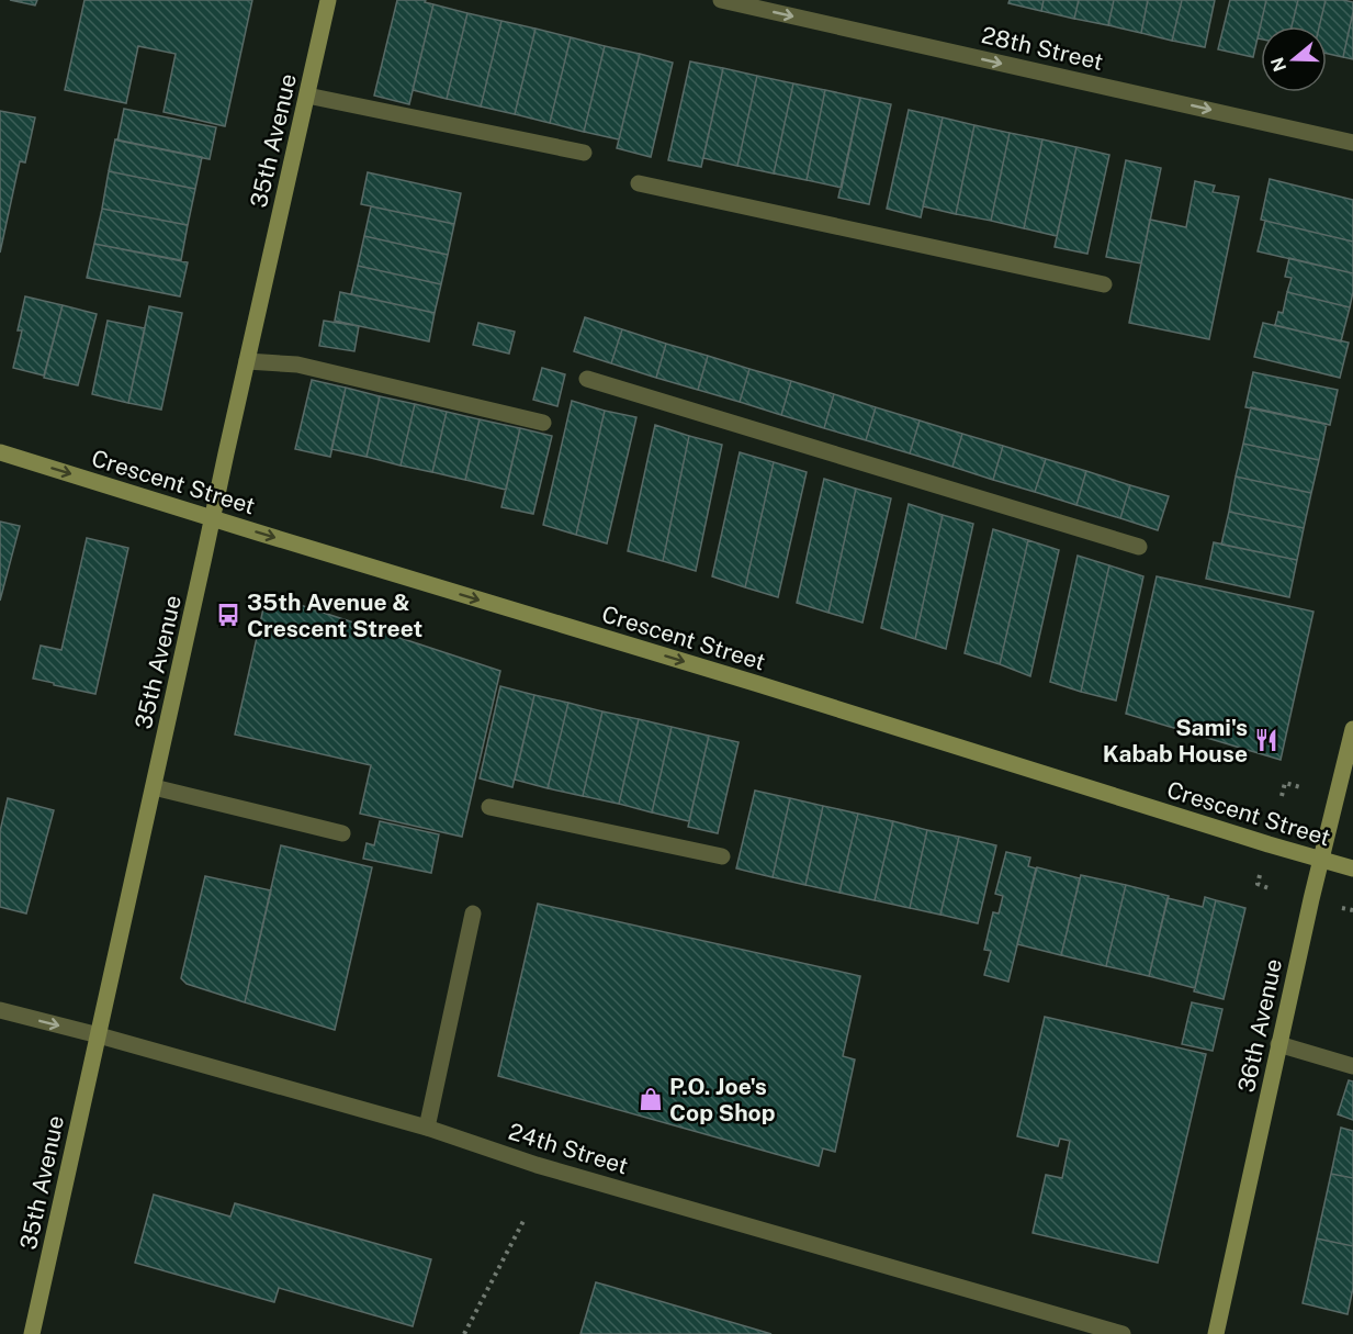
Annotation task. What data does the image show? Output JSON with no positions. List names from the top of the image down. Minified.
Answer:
{"streets":{"street":["28th Street","35th Avenue","Crescent Street","36th Avenue","24th Street"]},"crossings":[["35th Avenue","Crescent Street"],["35th Avenue","24th Street"],["Crescent Street","36th Avenue"]],"one_way":["28th Street","Crescent Street"],"places":{"bus stop":["35th Avenue & Crescent Street"],"restaurant":["Sami's Kabab House"],"shop":["P.O. Joe's Cop Shop"]},"north":"left"}
